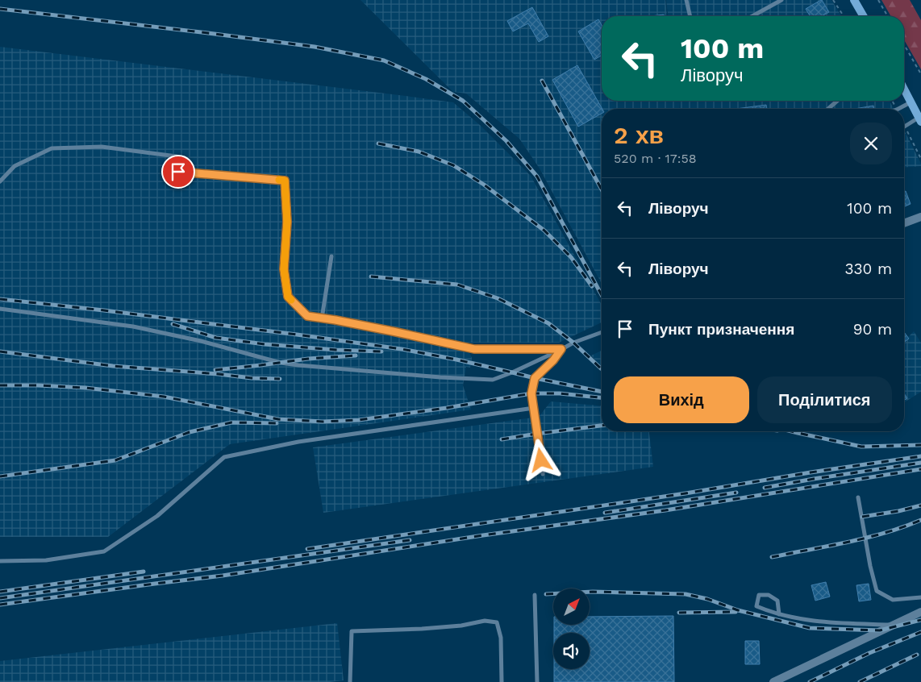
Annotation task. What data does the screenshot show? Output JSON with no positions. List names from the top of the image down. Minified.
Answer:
{"north":"top right","page":{"turn":["100 m","Ліворуч"],"heading":["2 хв","520 m · 17:58"],"list":[{"name":"Ліворуч","value":"100 m"},{"name":"Ліворуч","value":"330 m"},{"name":"Пункт призначення","value":"90 m"}],"buttons":["Вихід","Поділитися"]}}
